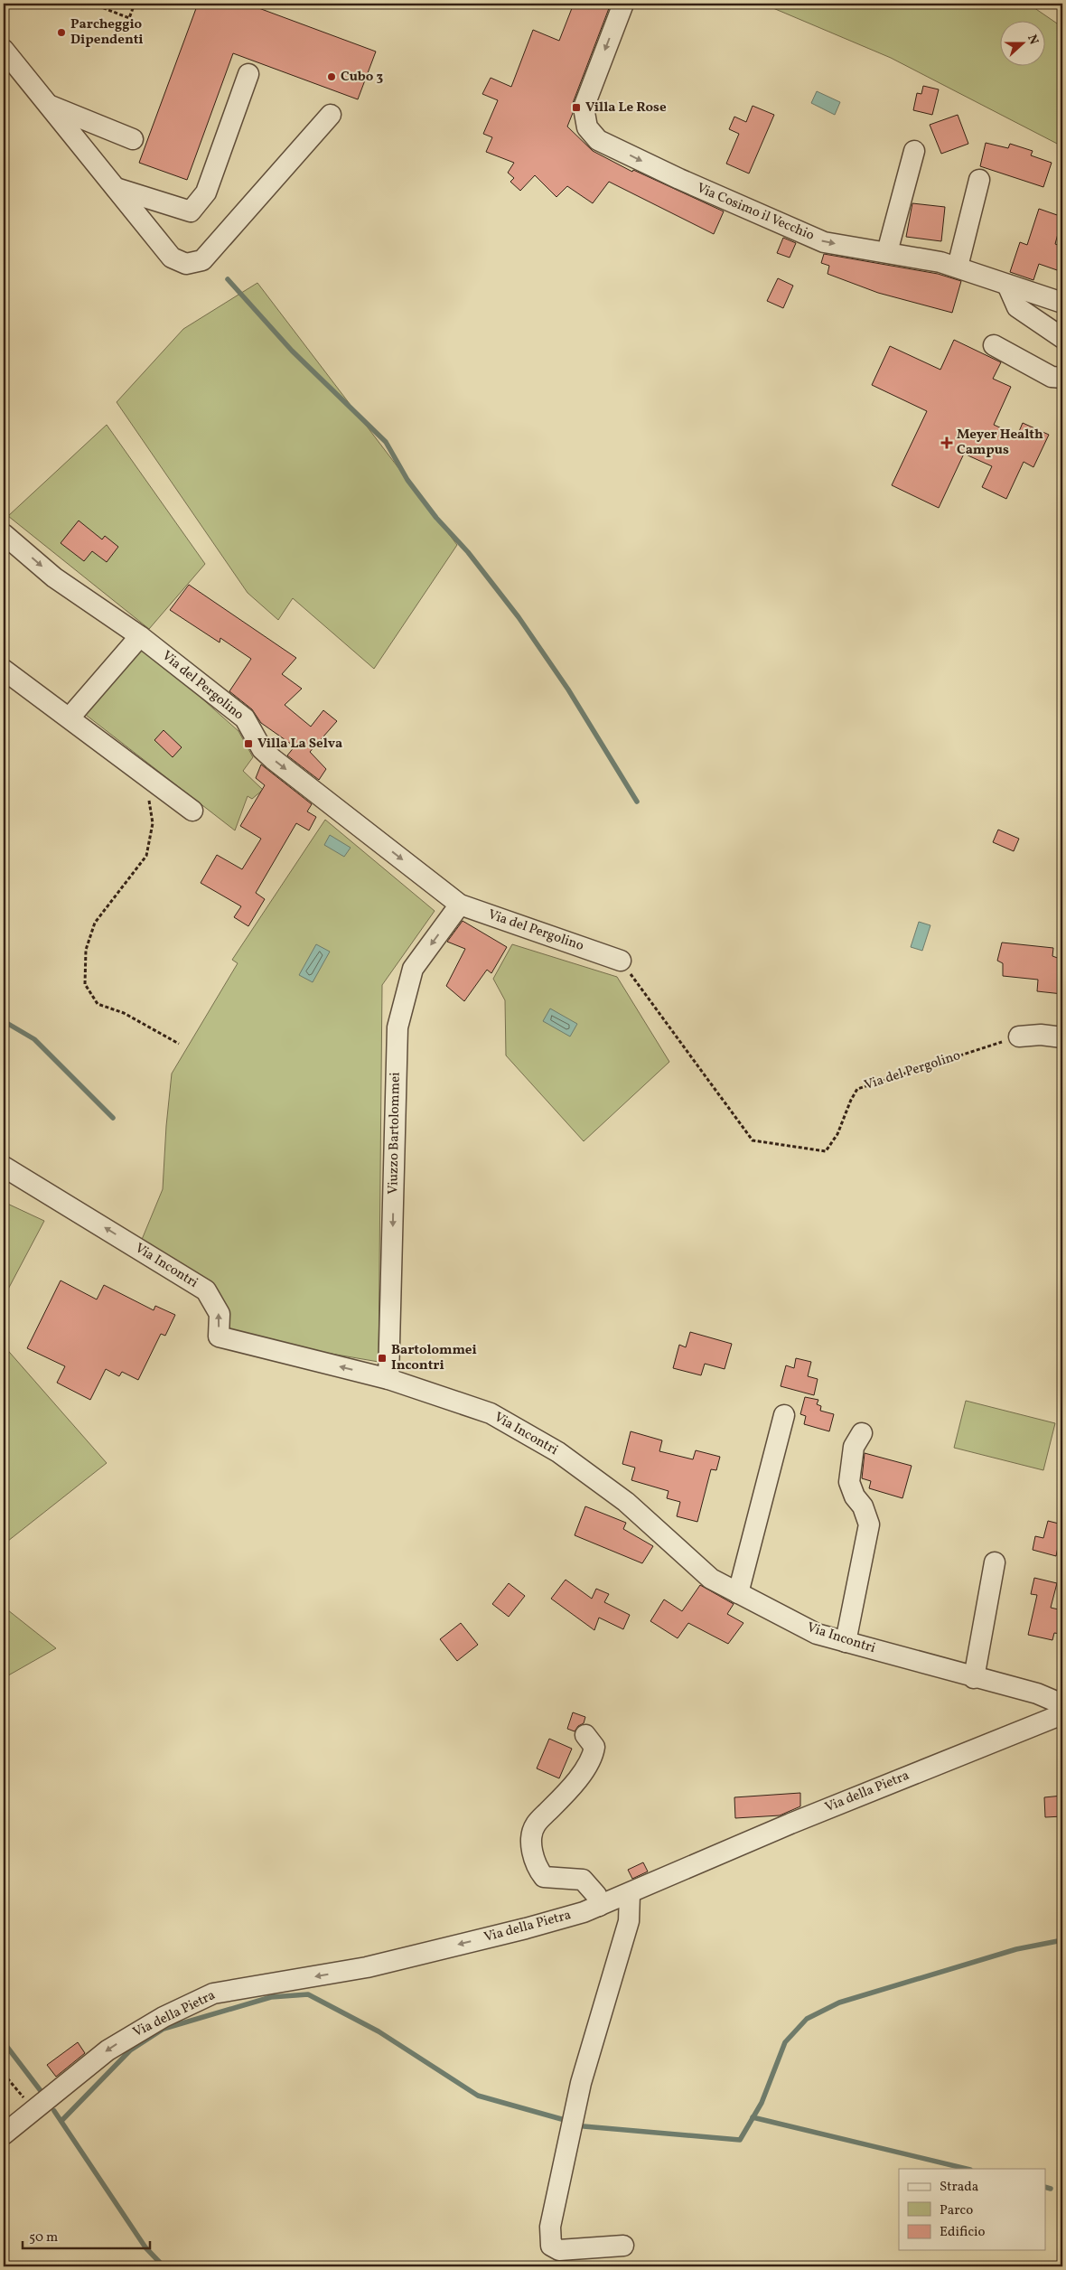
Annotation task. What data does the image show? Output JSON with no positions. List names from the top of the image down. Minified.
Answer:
{"streets":{"street":["Via Cosimo il Vecchio","Via del Pergolino","Viuzzo Bartolommei","Via Incontri","Via della Pietra"]},"crossings":[["Via del Pergolino","Viuzzo Bartolommei"],["Viuzzo Bartolommei","Via Incontri"]],"one_way":["Viuzzo Bartolommei","Via Incontri","Via della Pietra"],"places":{"other":["Parcheggio Dipendenti","Cubo 3"],"transit":["Villa Le Rose","Villa La Selva","Bartolommei Incontri"],"health":["Meyer Health Campus"]},"legend":["Strada","Parco","Edificio"],"scale_bar":"50 m","north":"right"}
